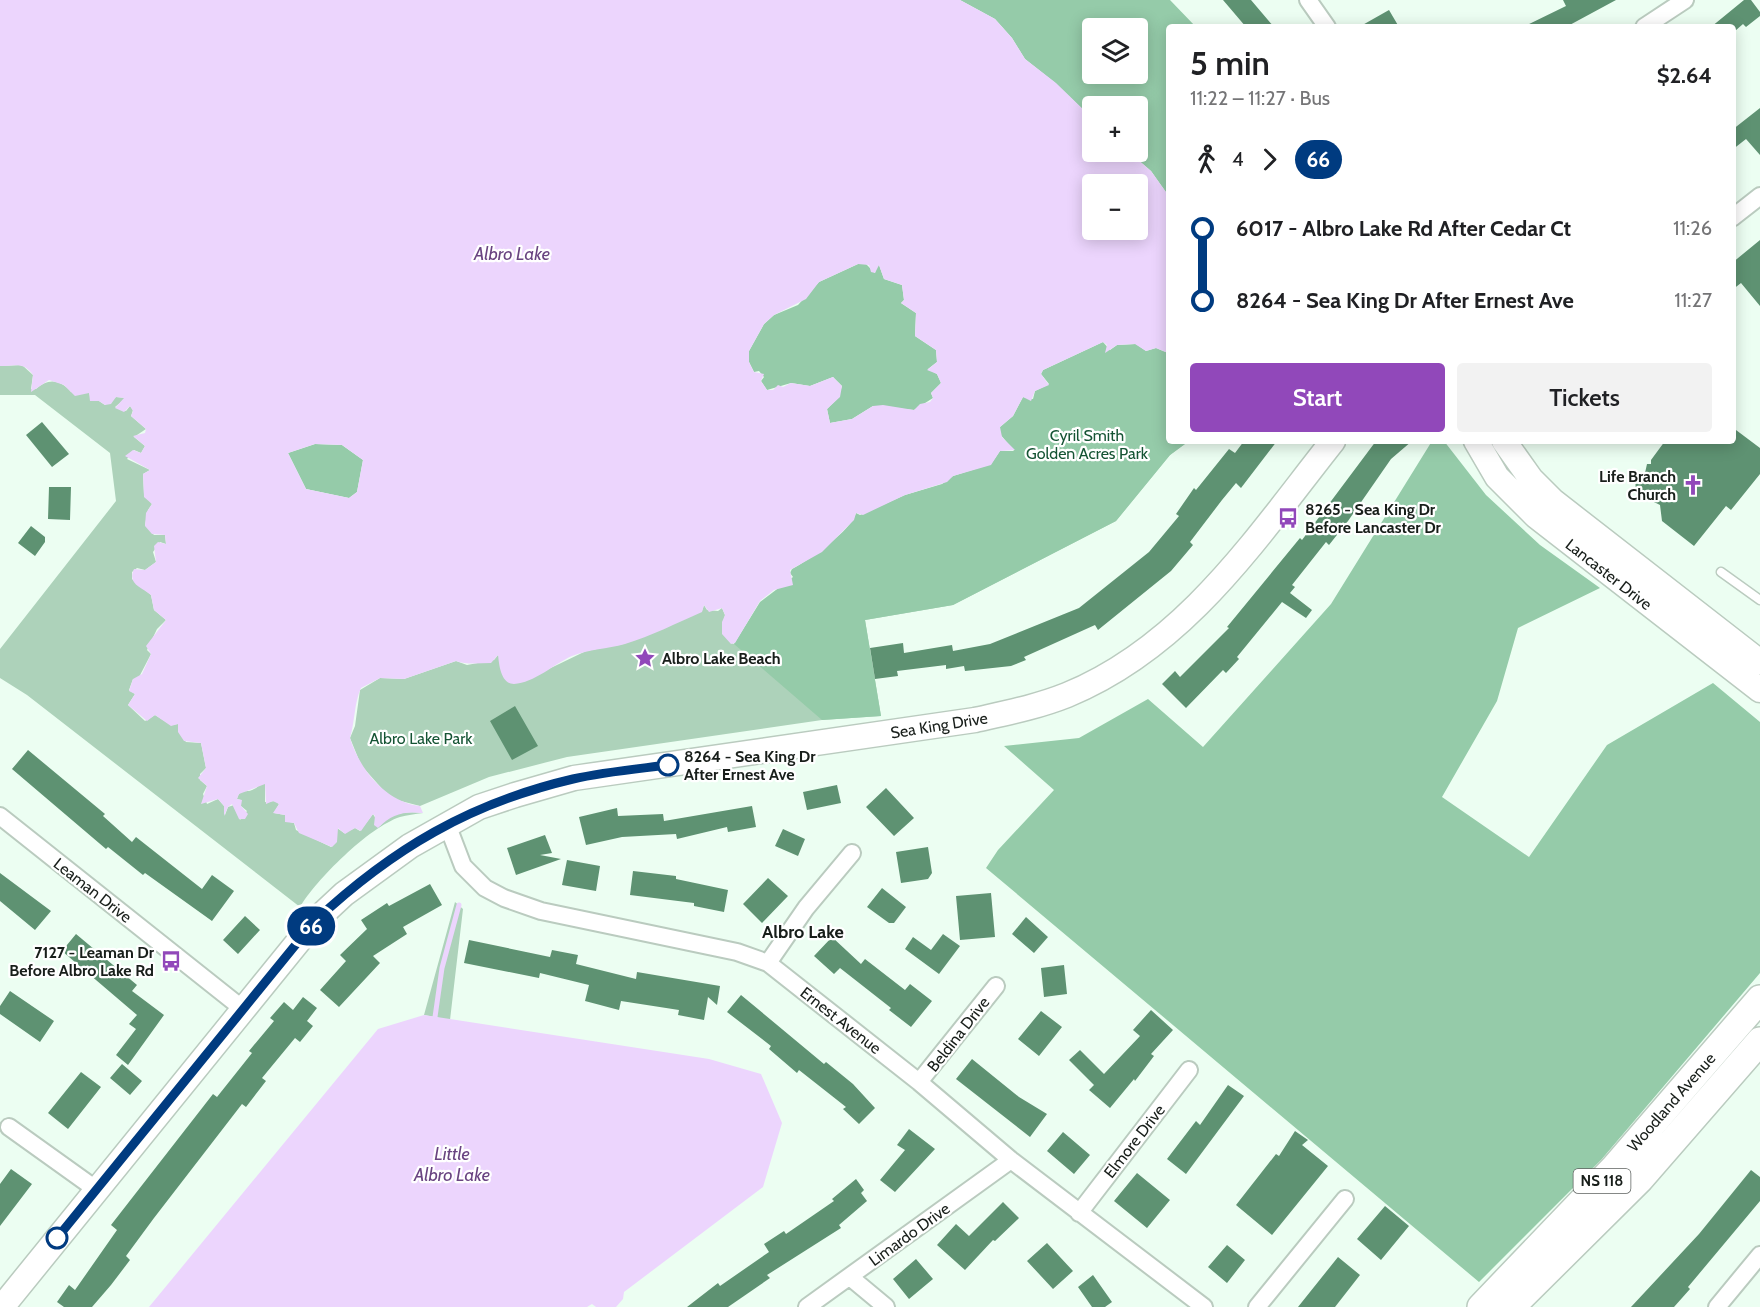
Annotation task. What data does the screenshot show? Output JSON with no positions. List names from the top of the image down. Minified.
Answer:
{"streets":{"main road":["Woodland Avenue","NS 118"],"street":["Lancaster Drive","Sea King Drive","Leaman Drive","Ernest Avenue","Beldina Drive","Elmore Drive","Limardo Drive"]},"crossings":[["Sea King Drive","Leaman Drive"],["Sea King Drive","Ernest Avenue"],["Ernest Avenue","Beldina Drive"],["Ernest Avenue","Elmore Drive"],["Ernest Avenue","Limardo Drive"]],"districts":["Albro Lake"],"water":["Albro Lake","Little Albro Lake"],"parks":["Cyril Smith Golden Acres Park","Albro Lake Park"],"places":{"church":["Life Branch Church"],"bus stop":["8265 - Sea King Dr Before Lancaster Dr","7127 - Leaman Dr Before Albro Lake Rd"],"place":["Albro Lake Beach"],"other":["8264 - Sea King Dr After Ernest Ave"]},"lines":["bus line 66"],"page":{"on_map":"66","map_buttons":["+","−"],"heading":["5 min","11:22 – 11:27 · Bus","$2.64"],"legs":["4","66"],"list":[{"name":"6017 - Albro Lake Rd After Cedar Ct","value":"11:26"},{"name":"8264 - Sea King Dr After Ernest Ave","value":"11:27"}],"buttons":["Start","Tickets"]}}
